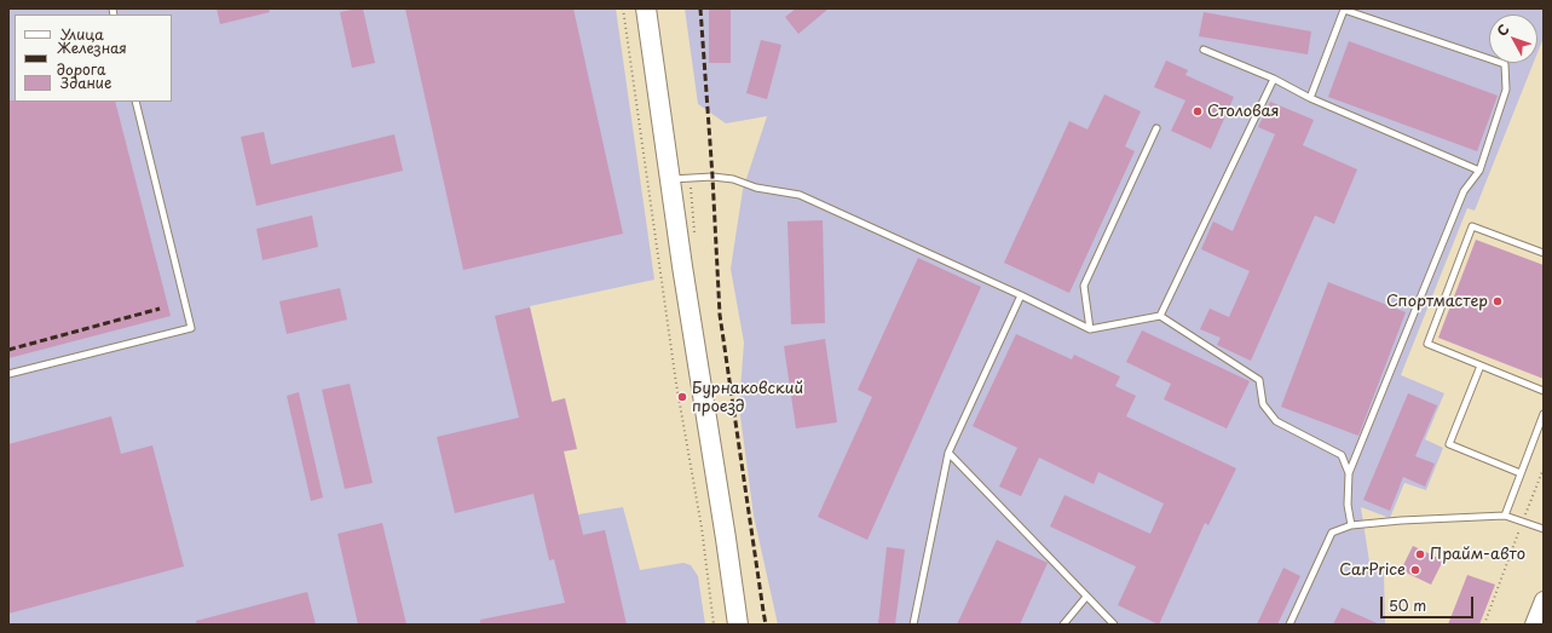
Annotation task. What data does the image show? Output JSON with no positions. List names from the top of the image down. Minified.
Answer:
{"places":["Столовая","Спортмастер","Бурнаковский проезд","Прайм-авто","CarPrice"],"legend":["Улица","Железная дорога","Здание"],"scale_bar":"50 m","north":"top left"}
